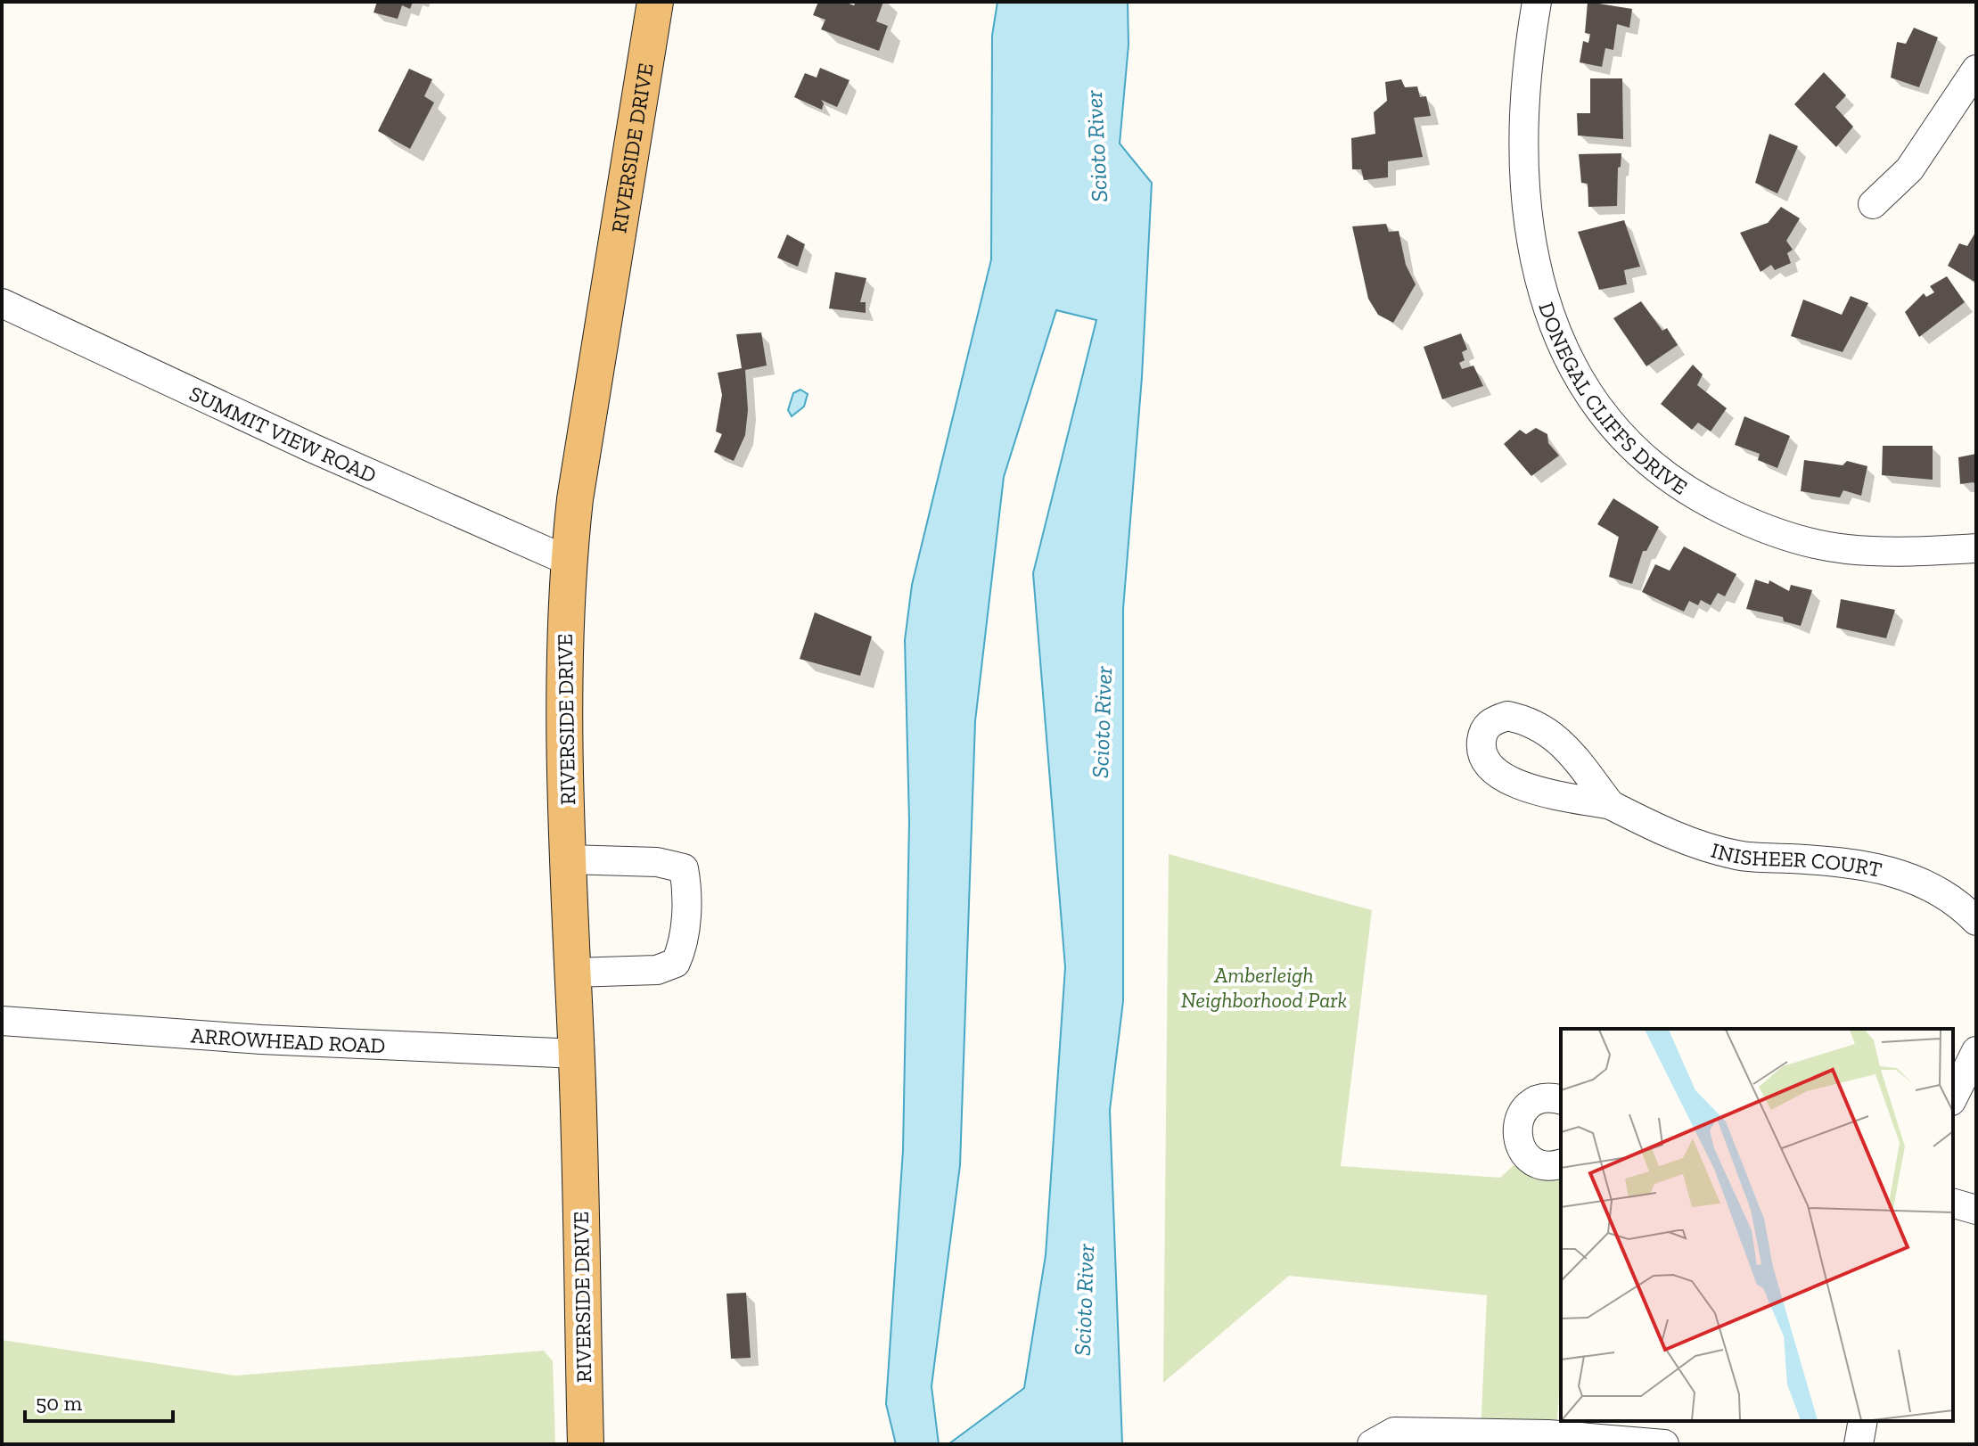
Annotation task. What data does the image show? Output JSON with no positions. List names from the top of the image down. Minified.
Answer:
{"streets":{"main road":["RIVERSIDE DRIVE"],"street":["DONEGAL CLIFFS DRIVE","SUMMIT VIEW ROAD","INISHEER COURT","ARROWHEAD ROAD"]},"crossings":[["RIVERSIDE DRIVE","SUMMIT VIEW ROAD"],["RIVERSIDE DRIVE","ARROWHEAD ROAD"]],"water":["Scioto River"],"parks":["Amberleigh Neighborhood Park"],"scale_bar":"50 m"}
